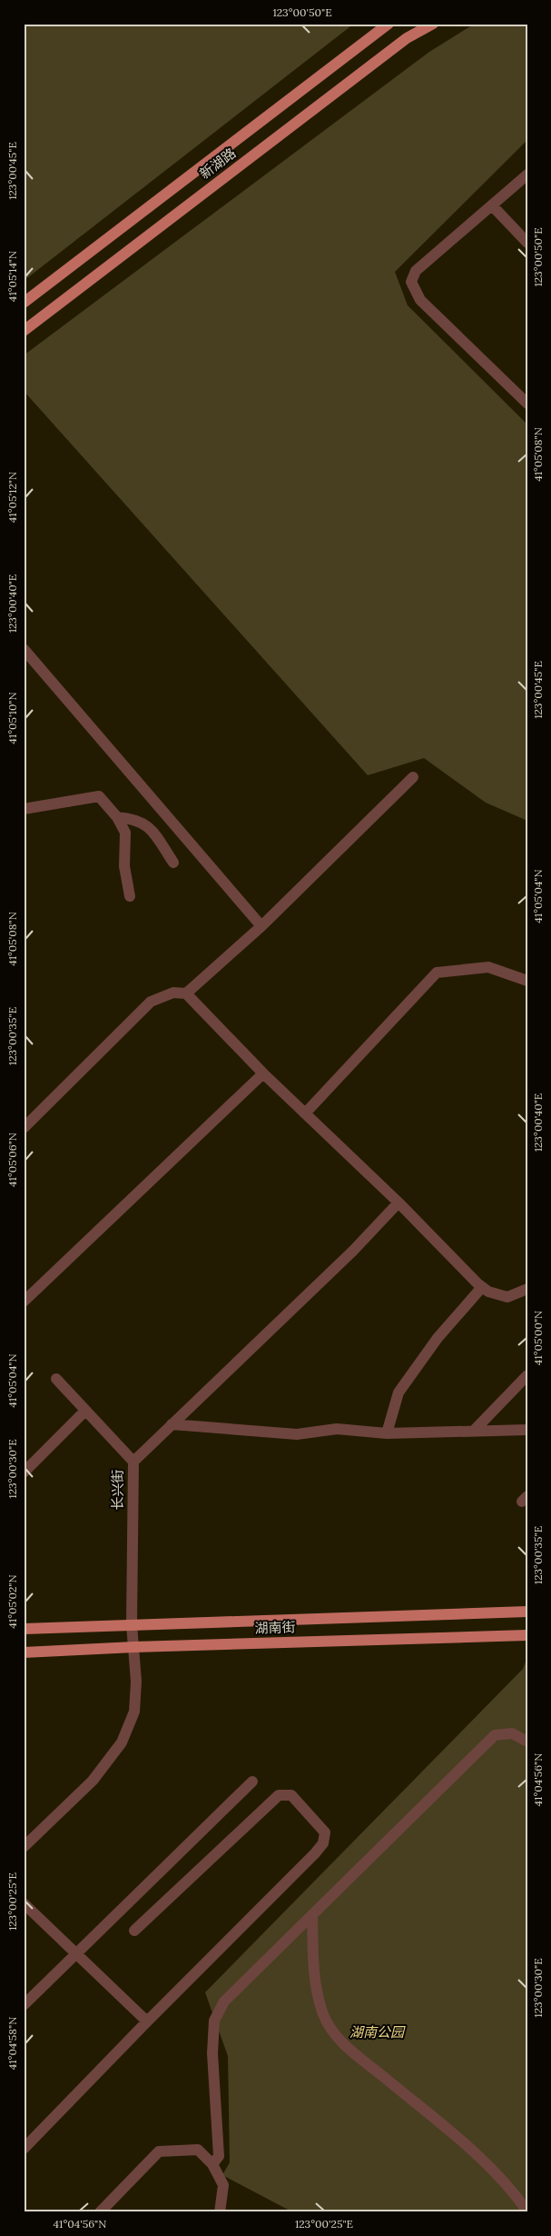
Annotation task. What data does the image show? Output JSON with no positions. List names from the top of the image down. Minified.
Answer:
{"streets":{"main road":["新湖路","湖南街"],"street":["长兴街"]},"crossings":[["长兴街","湖南街"]],"parks":["湖南公园"],"coordinates":["123°00'50\"E","123°00'45\"E","41°05'14\"N","41°05'08\"N","41°05'12\"N","123°00'40\"E","41°05'10\"N","41°05'04\"N","123°00'35\"E","41°05'06\"N","41°05'00\"N","123°00'30\"E","41°05'02\"N","41°04'56\"N","123°00'25\"E","41°04'58\"N"]}
